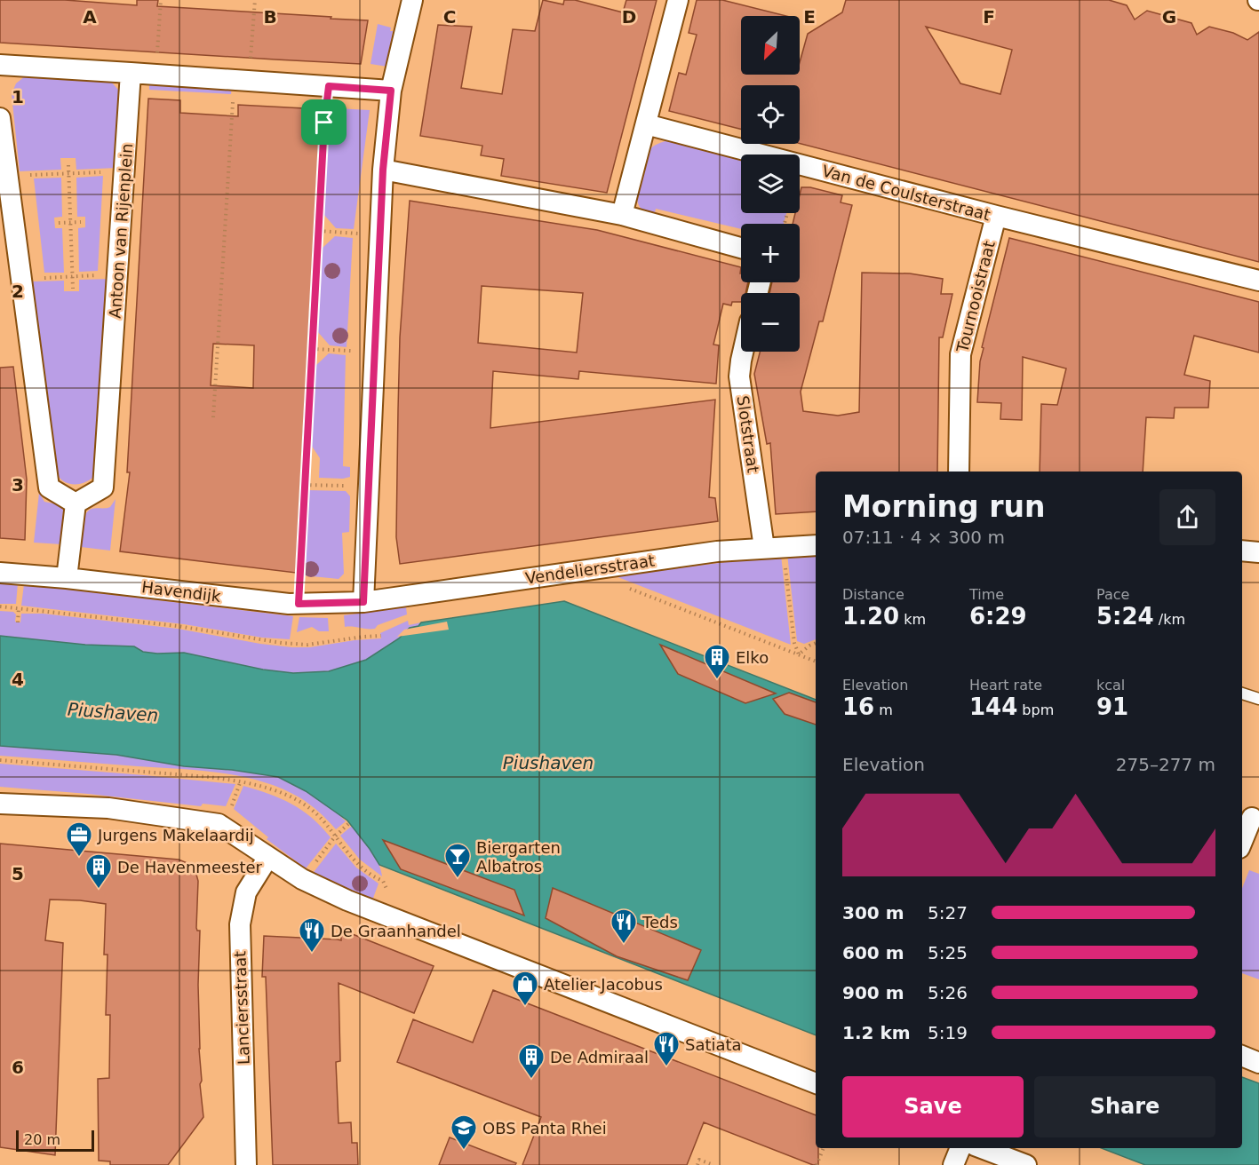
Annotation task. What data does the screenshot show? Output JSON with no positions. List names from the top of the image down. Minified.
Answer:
{"streets":{"street":["Van de Coulsterstraat","Antoon van Rijenplein","Tournooistraat","Slotstraat","Vendeliersstraat","Havendijk","Lanciersstraat"]},"crossings":[["Van de Coulsterstraat","Tournooistraat"],["Slotstraat","Vendeliersstraat"],["Vendeliersstraat","Havendijk"]],"water":["Piushaven"],"places":{"building":["Elko","De Havenmeester","De Admiraal"],"office":["Jurgens Makelaardij"],"bar":["Biergarten Albatros"],"restaurant":["Teds","De Graanhandel","Satiata"],"shop":["Atelier Jacobus"],"school or university":["OBS Panta Rhei"]},"scale_bar":"20 m","north":"bottom left","page":{"map_buttons":["+","−"],"heading":["Morning run","07:11 · 4 × 300 m"],"stats":[["Distance","1.20 km"],["Time","6:29"],["Pace","5:24 /km"],["Elevation","16 m"],["Heart rate","144 bpm"],["kcal","91"]],"chart":["Elevation","275–277 m"],"list":[{"name":"300 m","note":"5:27"},{"name":"600 m","note":"5:25"},{"name":"900 m","note":"5:26"},{"name":"1.2 km","note":"5:19"}],"buttons":["Save","Share"],"scale":"20 m"},"grid":{"columns":["A","B","C","D","E","F","G"],"rows":["1","2","3","4","5","6"]}}
